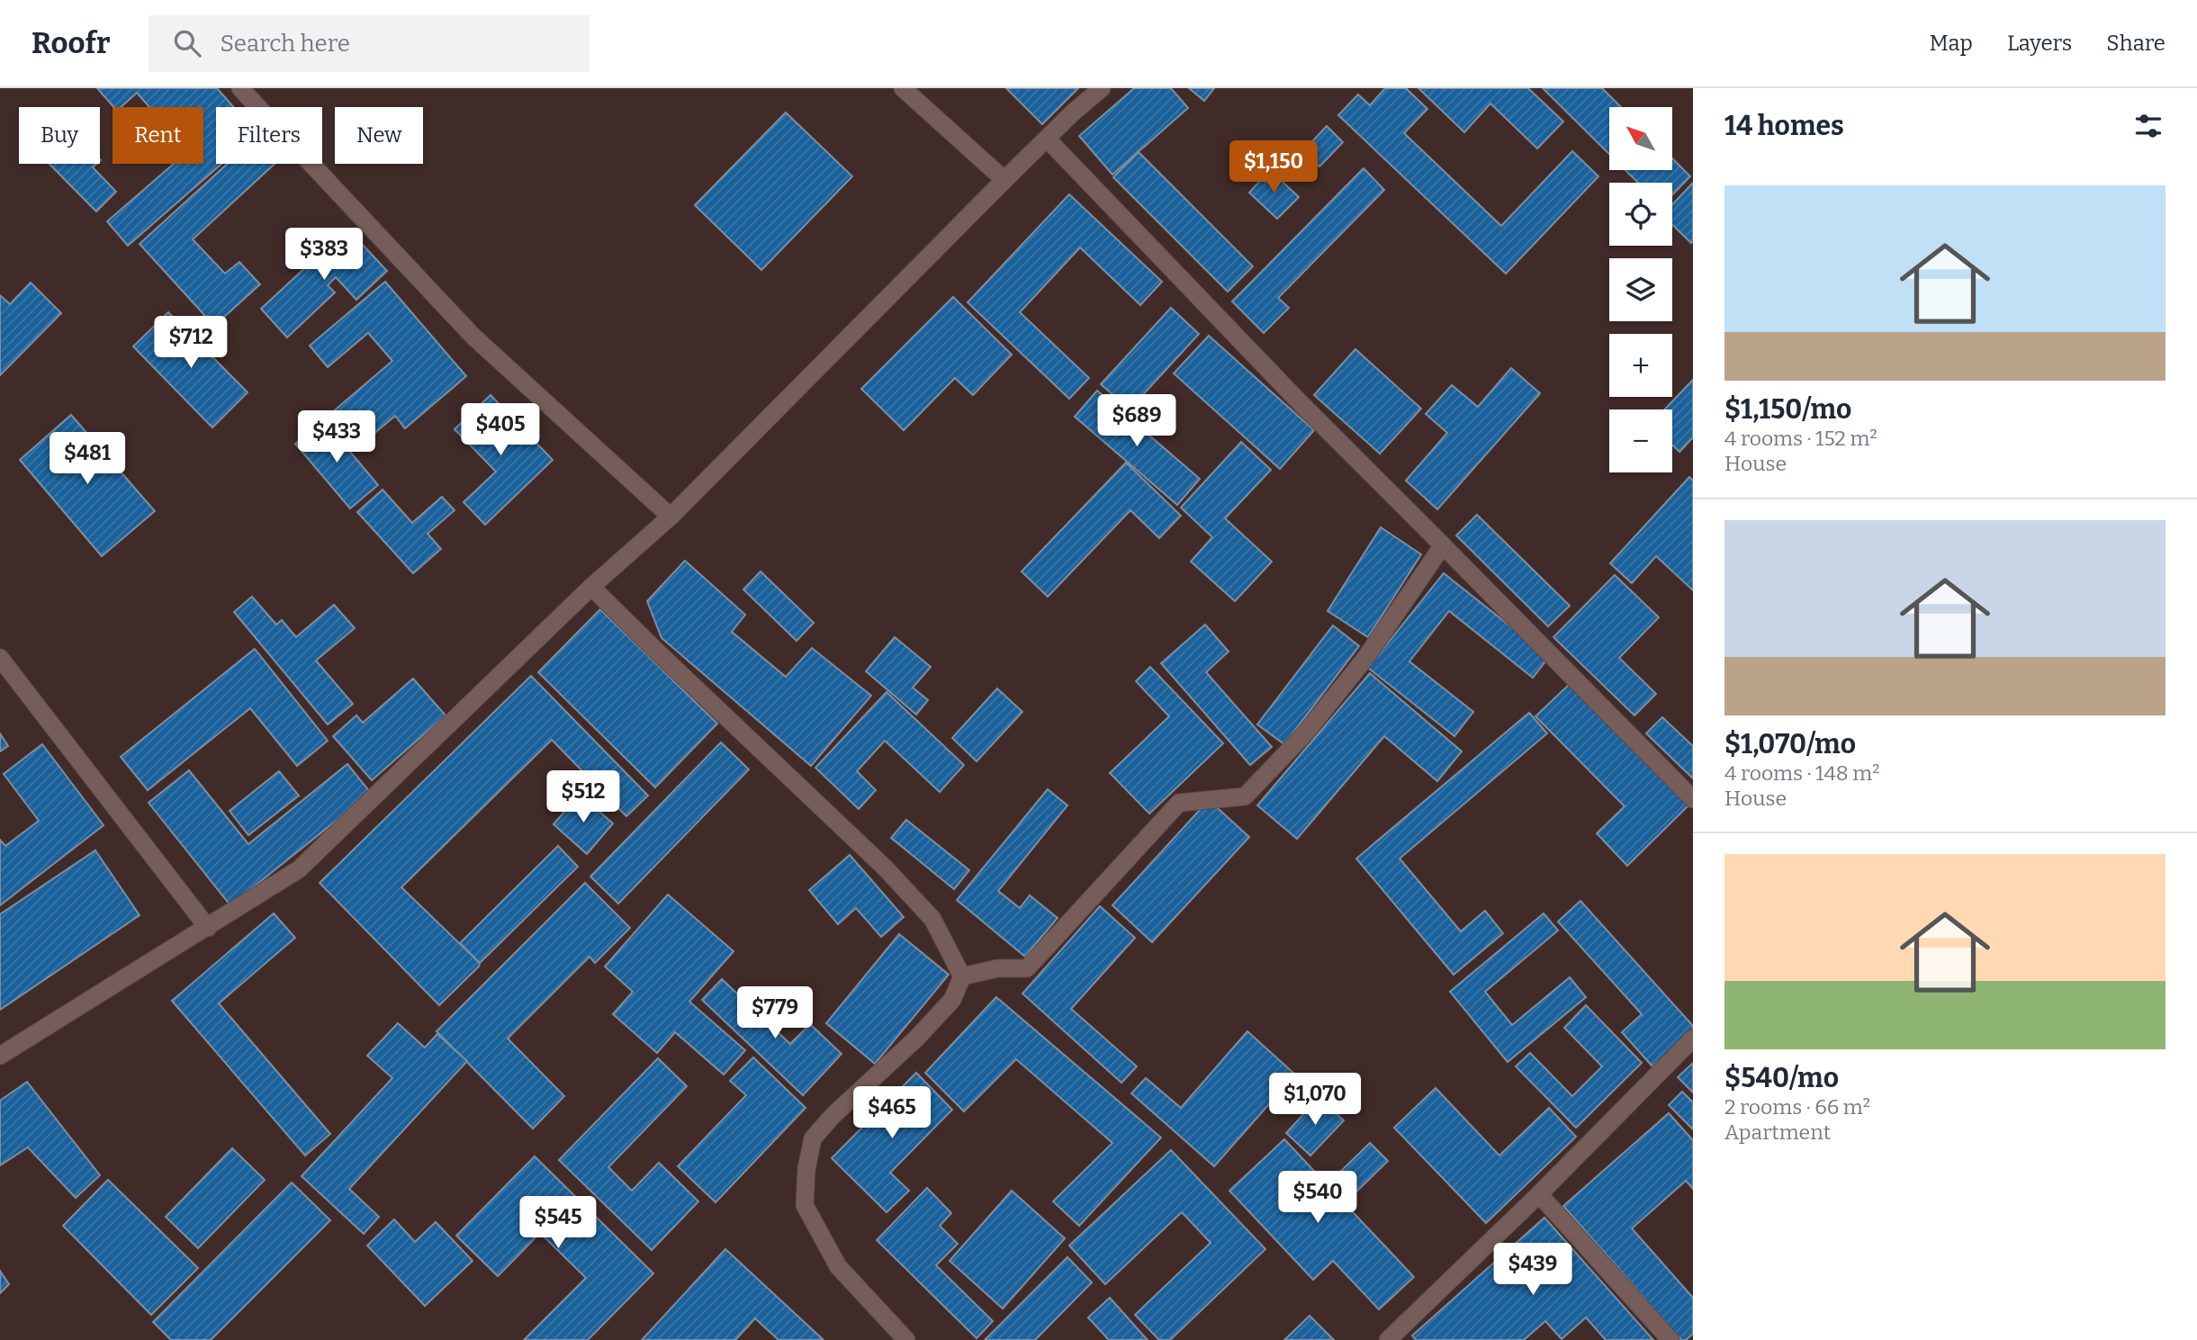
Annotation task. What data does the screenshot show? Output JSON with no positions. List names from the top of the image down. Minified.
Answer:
{"north":"top left","page":{"header":"Roofr","search":"Search here","nav":["Map","Layers","Share"],"heading":"14 homes","map_buttons":["+","−"],"chip":["Buy","Rent","Filters","New"],"price":["$1,150","$383","$712","$689","$405","$433","$481","$512","$779","$1,070","$465","$540","$545","$439"],"list":[{"name":"$1,150/mo","note":"4 rooms · 152 m² · House"},{"name":"$1,070/mo","note":"4 rooms · 148 m² · House"},{"name":"$540/mo","note":"2 rooms · 66 m² · Apartment"}]}}
